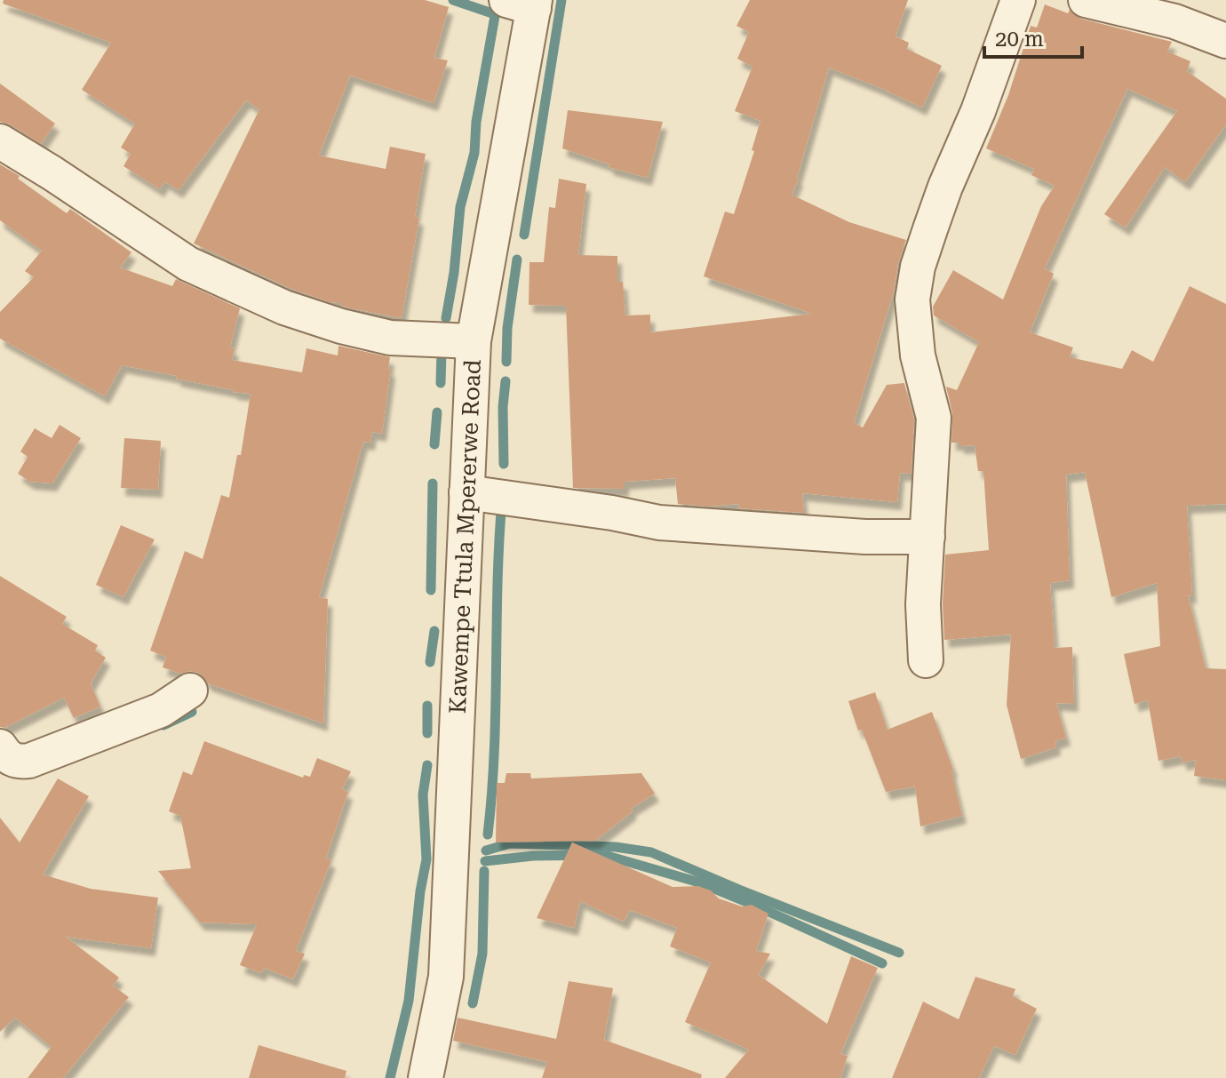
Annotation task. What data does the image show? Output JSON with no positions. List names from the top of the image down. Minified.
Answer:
{"streets":{"street":["Kawempe Ttula Mpererwe Road"]},"scale_bar":"20 m"}
